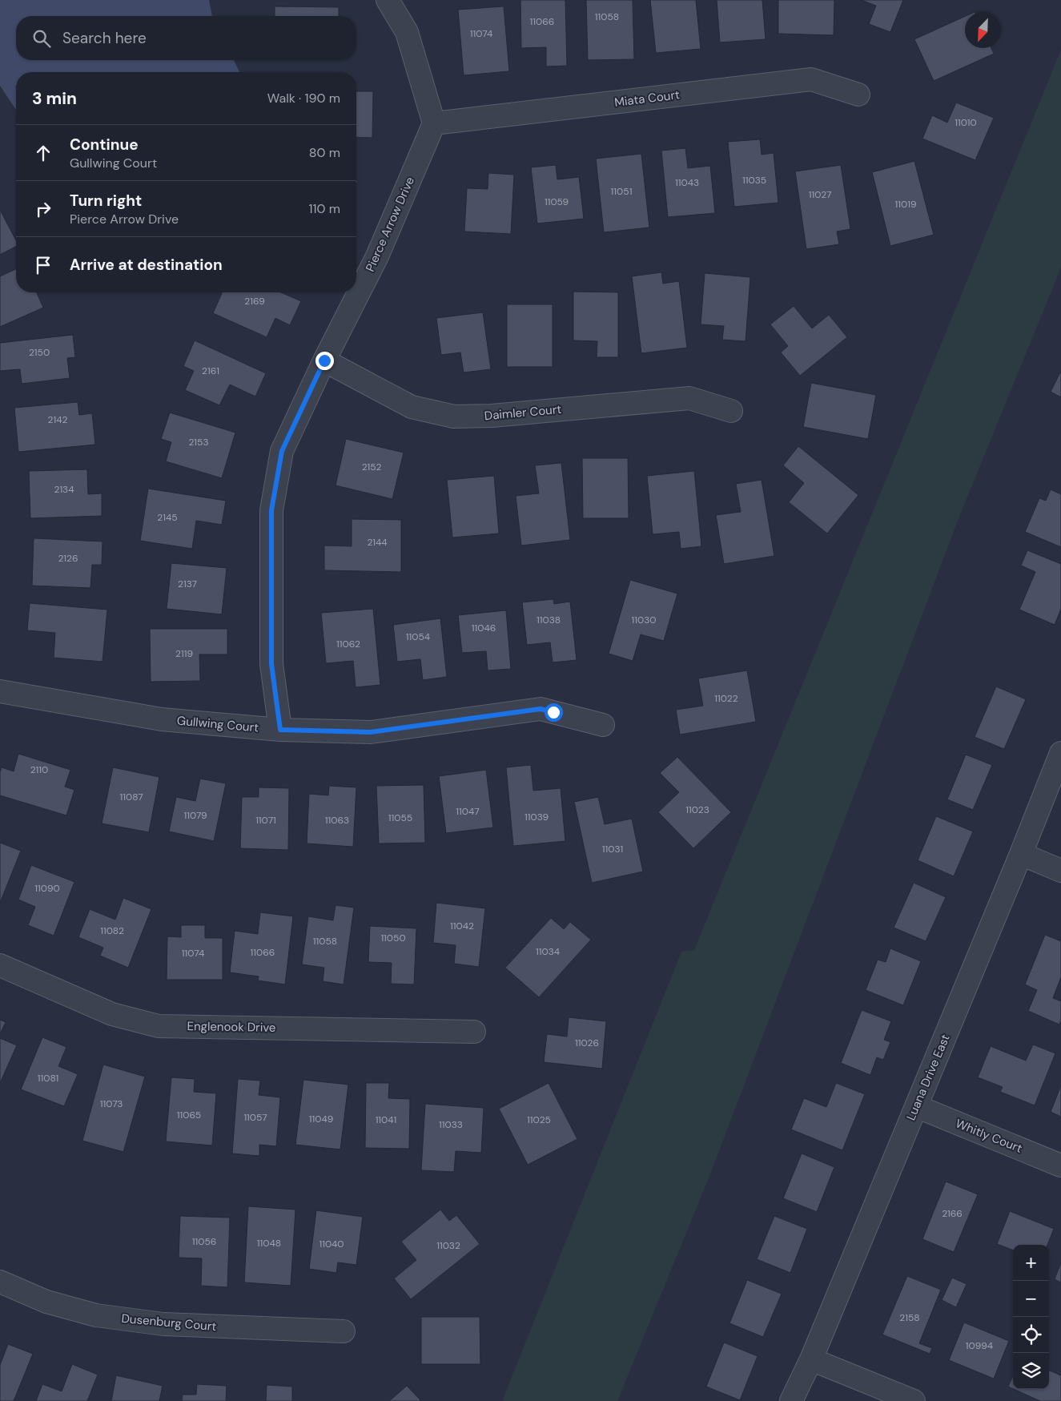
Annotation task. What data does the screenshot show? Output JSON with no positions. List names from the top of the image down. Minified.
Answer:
{"streets":{"street":["Miata Court","Pierce Arrow Drive","Daimler Court","Gullwing Court","Englenook Drive","Luana Drive East","Whitly Court","Dusenburg Court"]},"crossings":[["Miata Court","Pierce Arrow Drive"],["Pierce Arrow Drive","Daimler Court"],["Pierce Arrow Drive","Gullwing Court"],["Luana Drive East","Whitly Court"]],"house_numbers":["11058","11066","11074","11010","11035","11043","11051","11027","11059","11019","2169","2150","2161","2142","2153","2152","2134","2145","2144","2126","2137","11038","11030","11046","11054","11062","2119","11022","2110","11087","11023","11047","11079","11039","11055","11071","11063","11031","11090","11042","11082","11050","11058","11034","11066","11074","11026","11081","11073","11065","11057","11049","11041","11025","11033","2166","11056","11048","11040","11032","2158","10994"],"north":"bottom left","page":{"search":"Search here","heading":["3 min","Walk · 190 m"],"list":[["Continue","Gullwing Court","80 m"],["Turn right","Pierce Arrow Drive","110 m"],"Arrive at destination"],"map_buttons":["+","−"]}}
